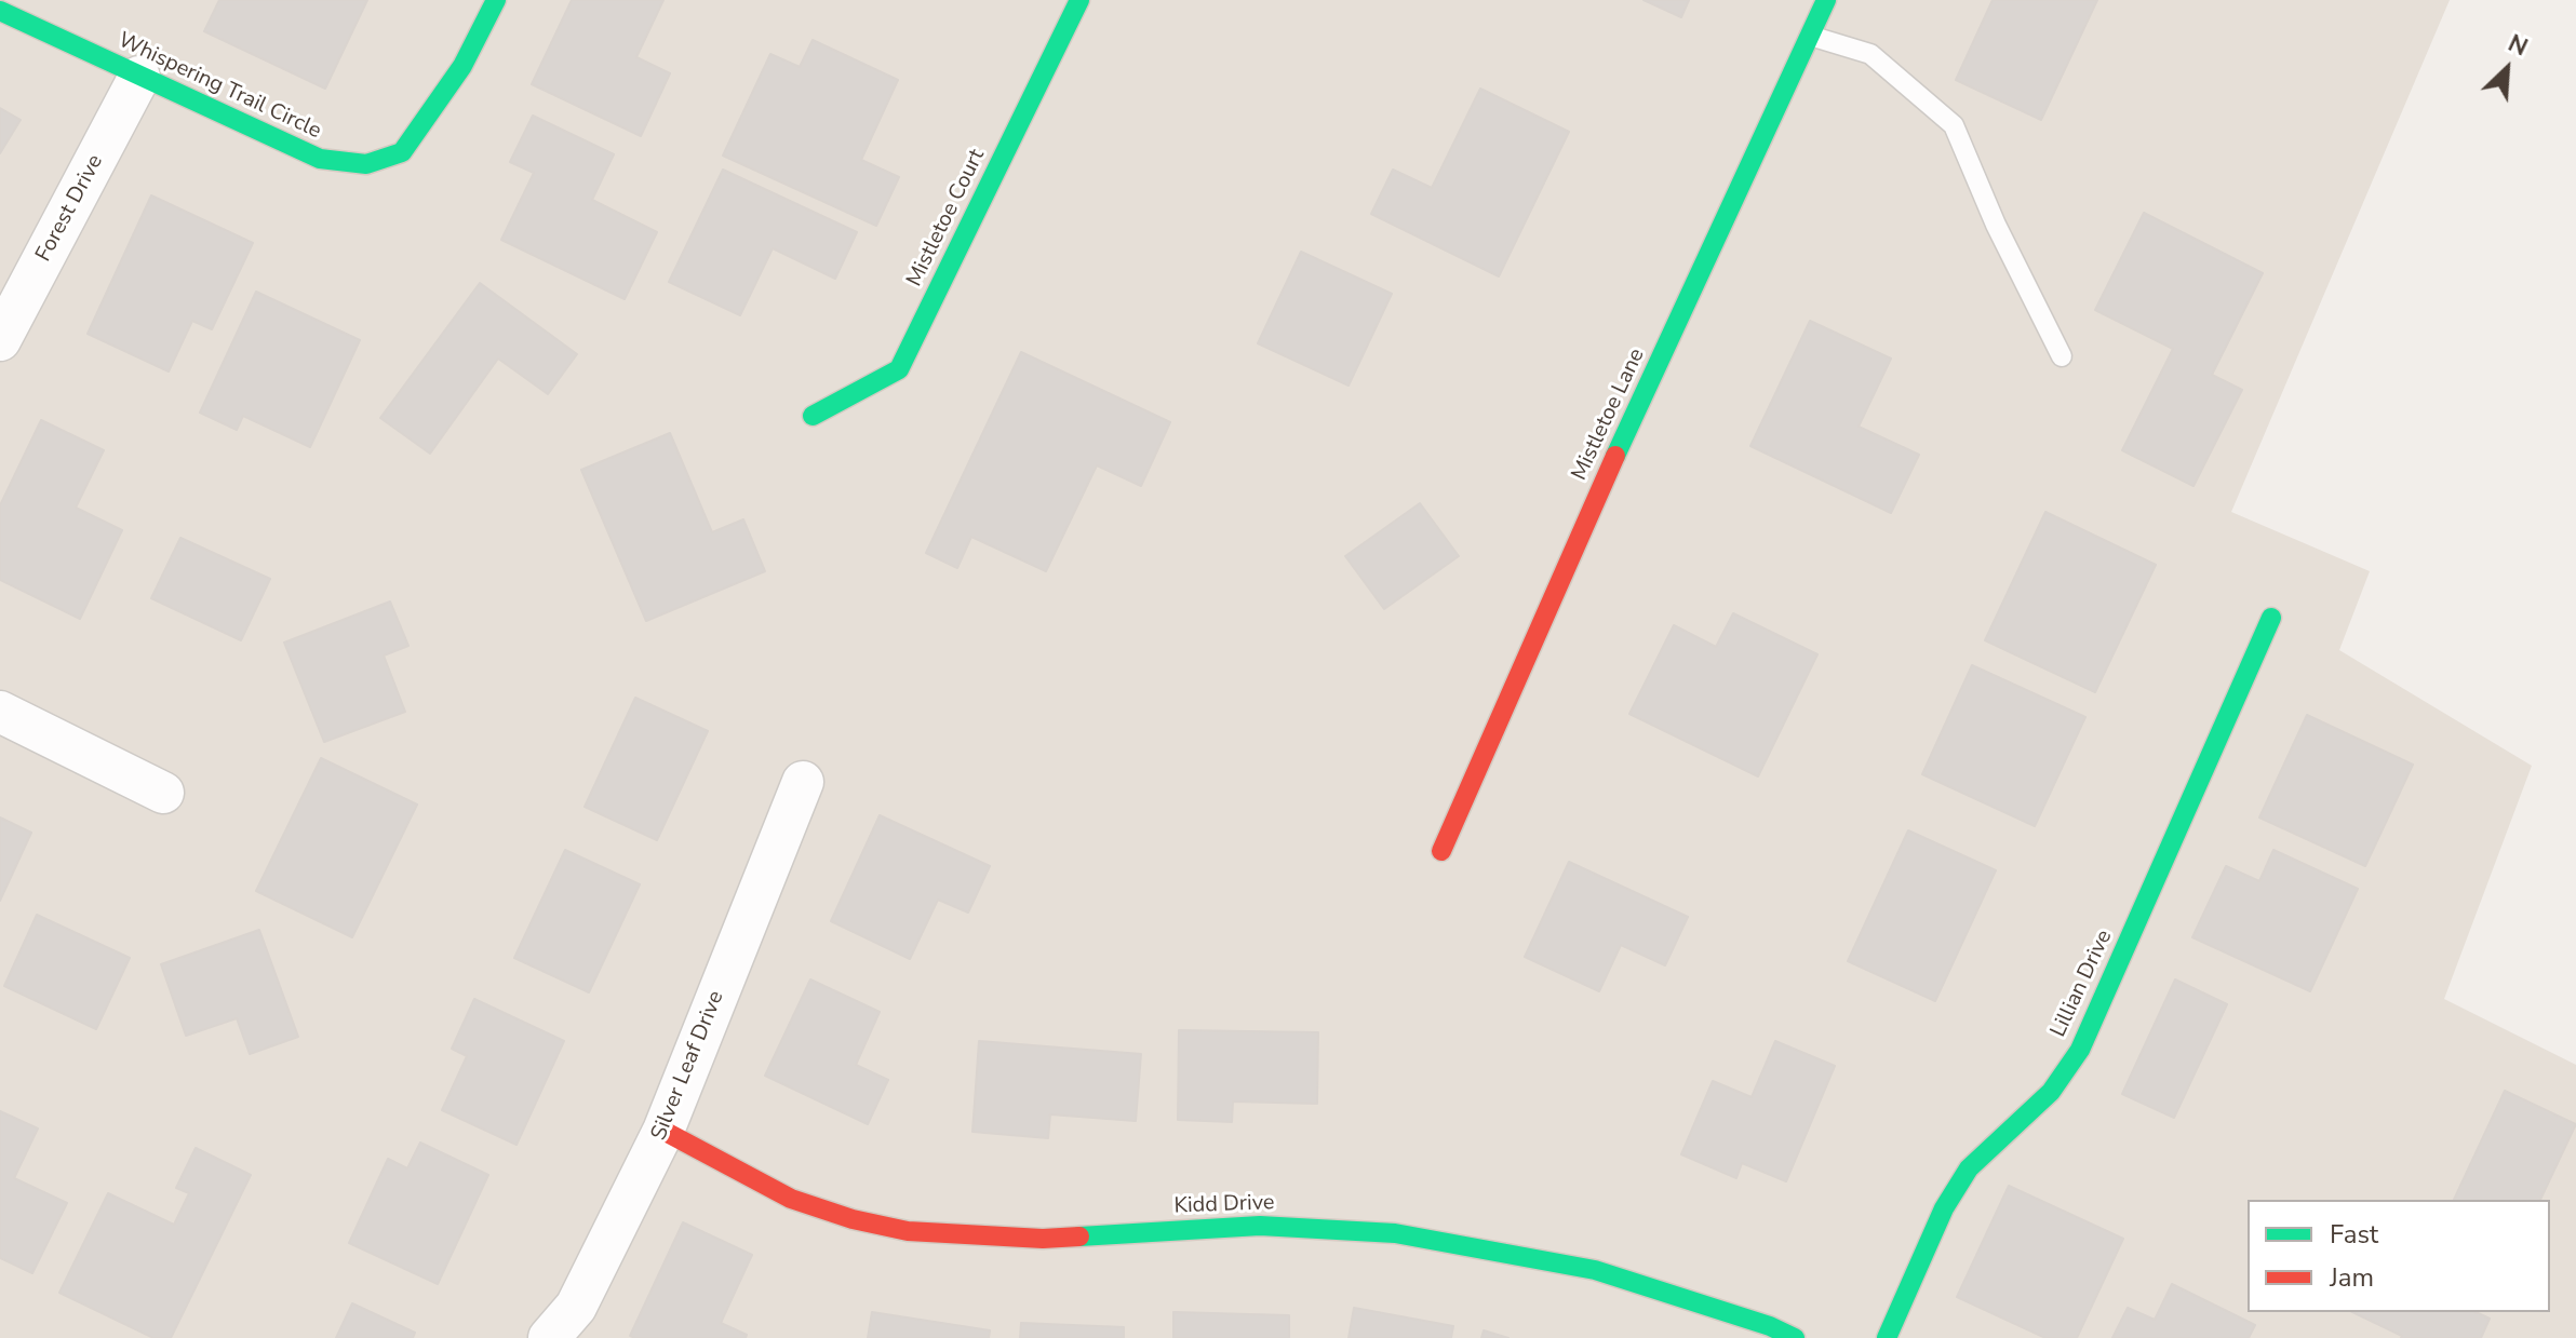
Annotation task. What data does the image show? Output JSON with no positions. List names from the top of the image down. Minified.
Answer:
{"streets":{"street":["Whispering Trail Circle","Forest Drive","Mistletoe Court","Mistletoe Lane","Lillian Drive","Silver Leaf Drive","Kidd Drive"]},"crossings":[["Whispering Trail Circle","Forest Drive"],["Silver Leaf Drive","Kidd Drive"]],"legend":["Fast","Jam"],"north":"top right"}
